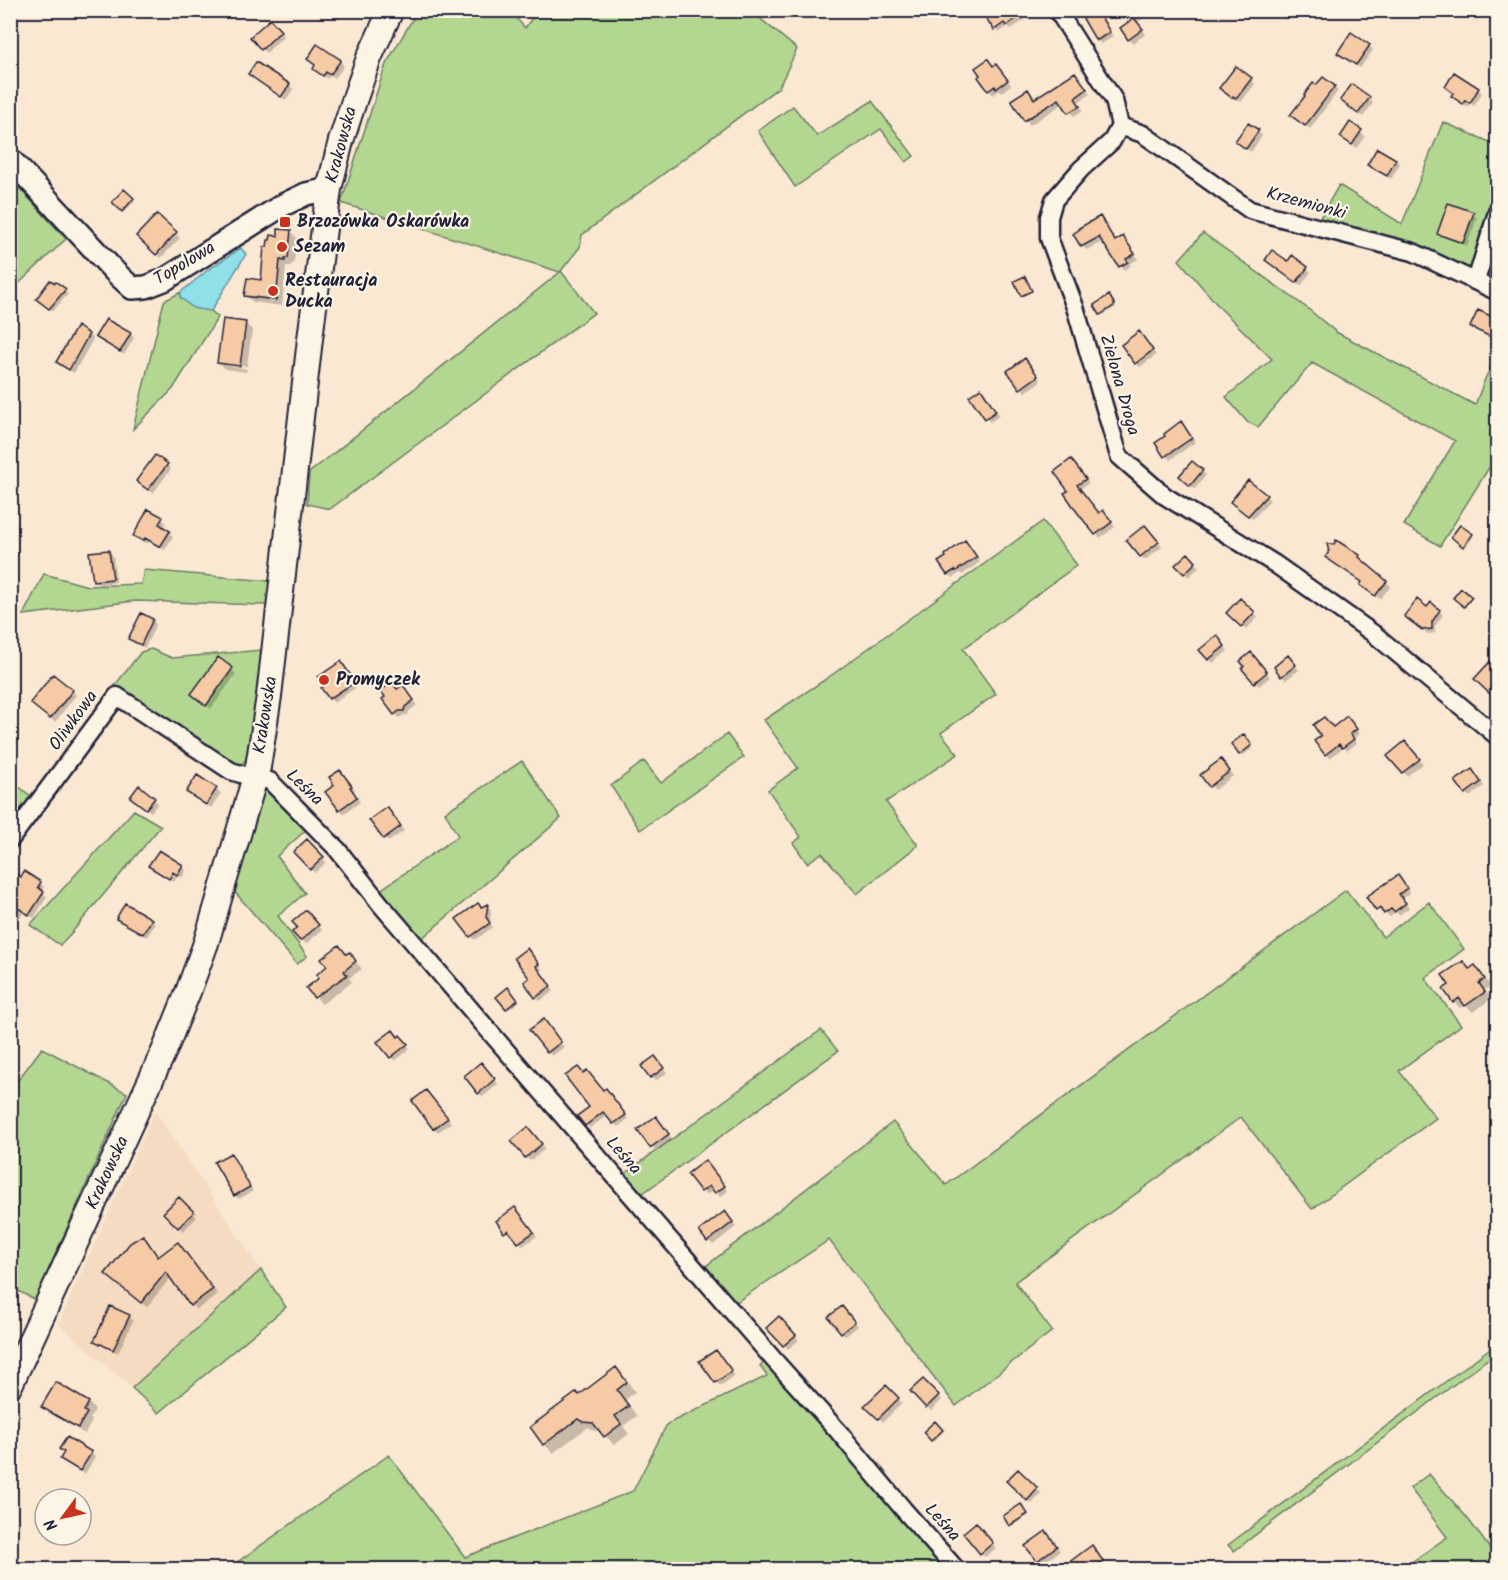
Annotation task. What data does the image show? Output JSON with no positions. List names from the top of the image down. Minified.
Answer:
{"streets":{"main road":["Krakowska"],"street":["Krzemionki","Topolowa","Zielona Droga","Oliwkowa","Leśna"]},"crossings":[["Krakowska","Topolowa"],["Krakowska","Oliwkowa"],["Krakowska","Leśna"],["Krzemionki","Zielona Droga"],["Oliwkowa","Leśna"]],"places":{"transit":["Brzozówka Oskarówka"],"other":["Sezam","Restauracja Ducka","Promyczek"]},"north":"bottom left"}
